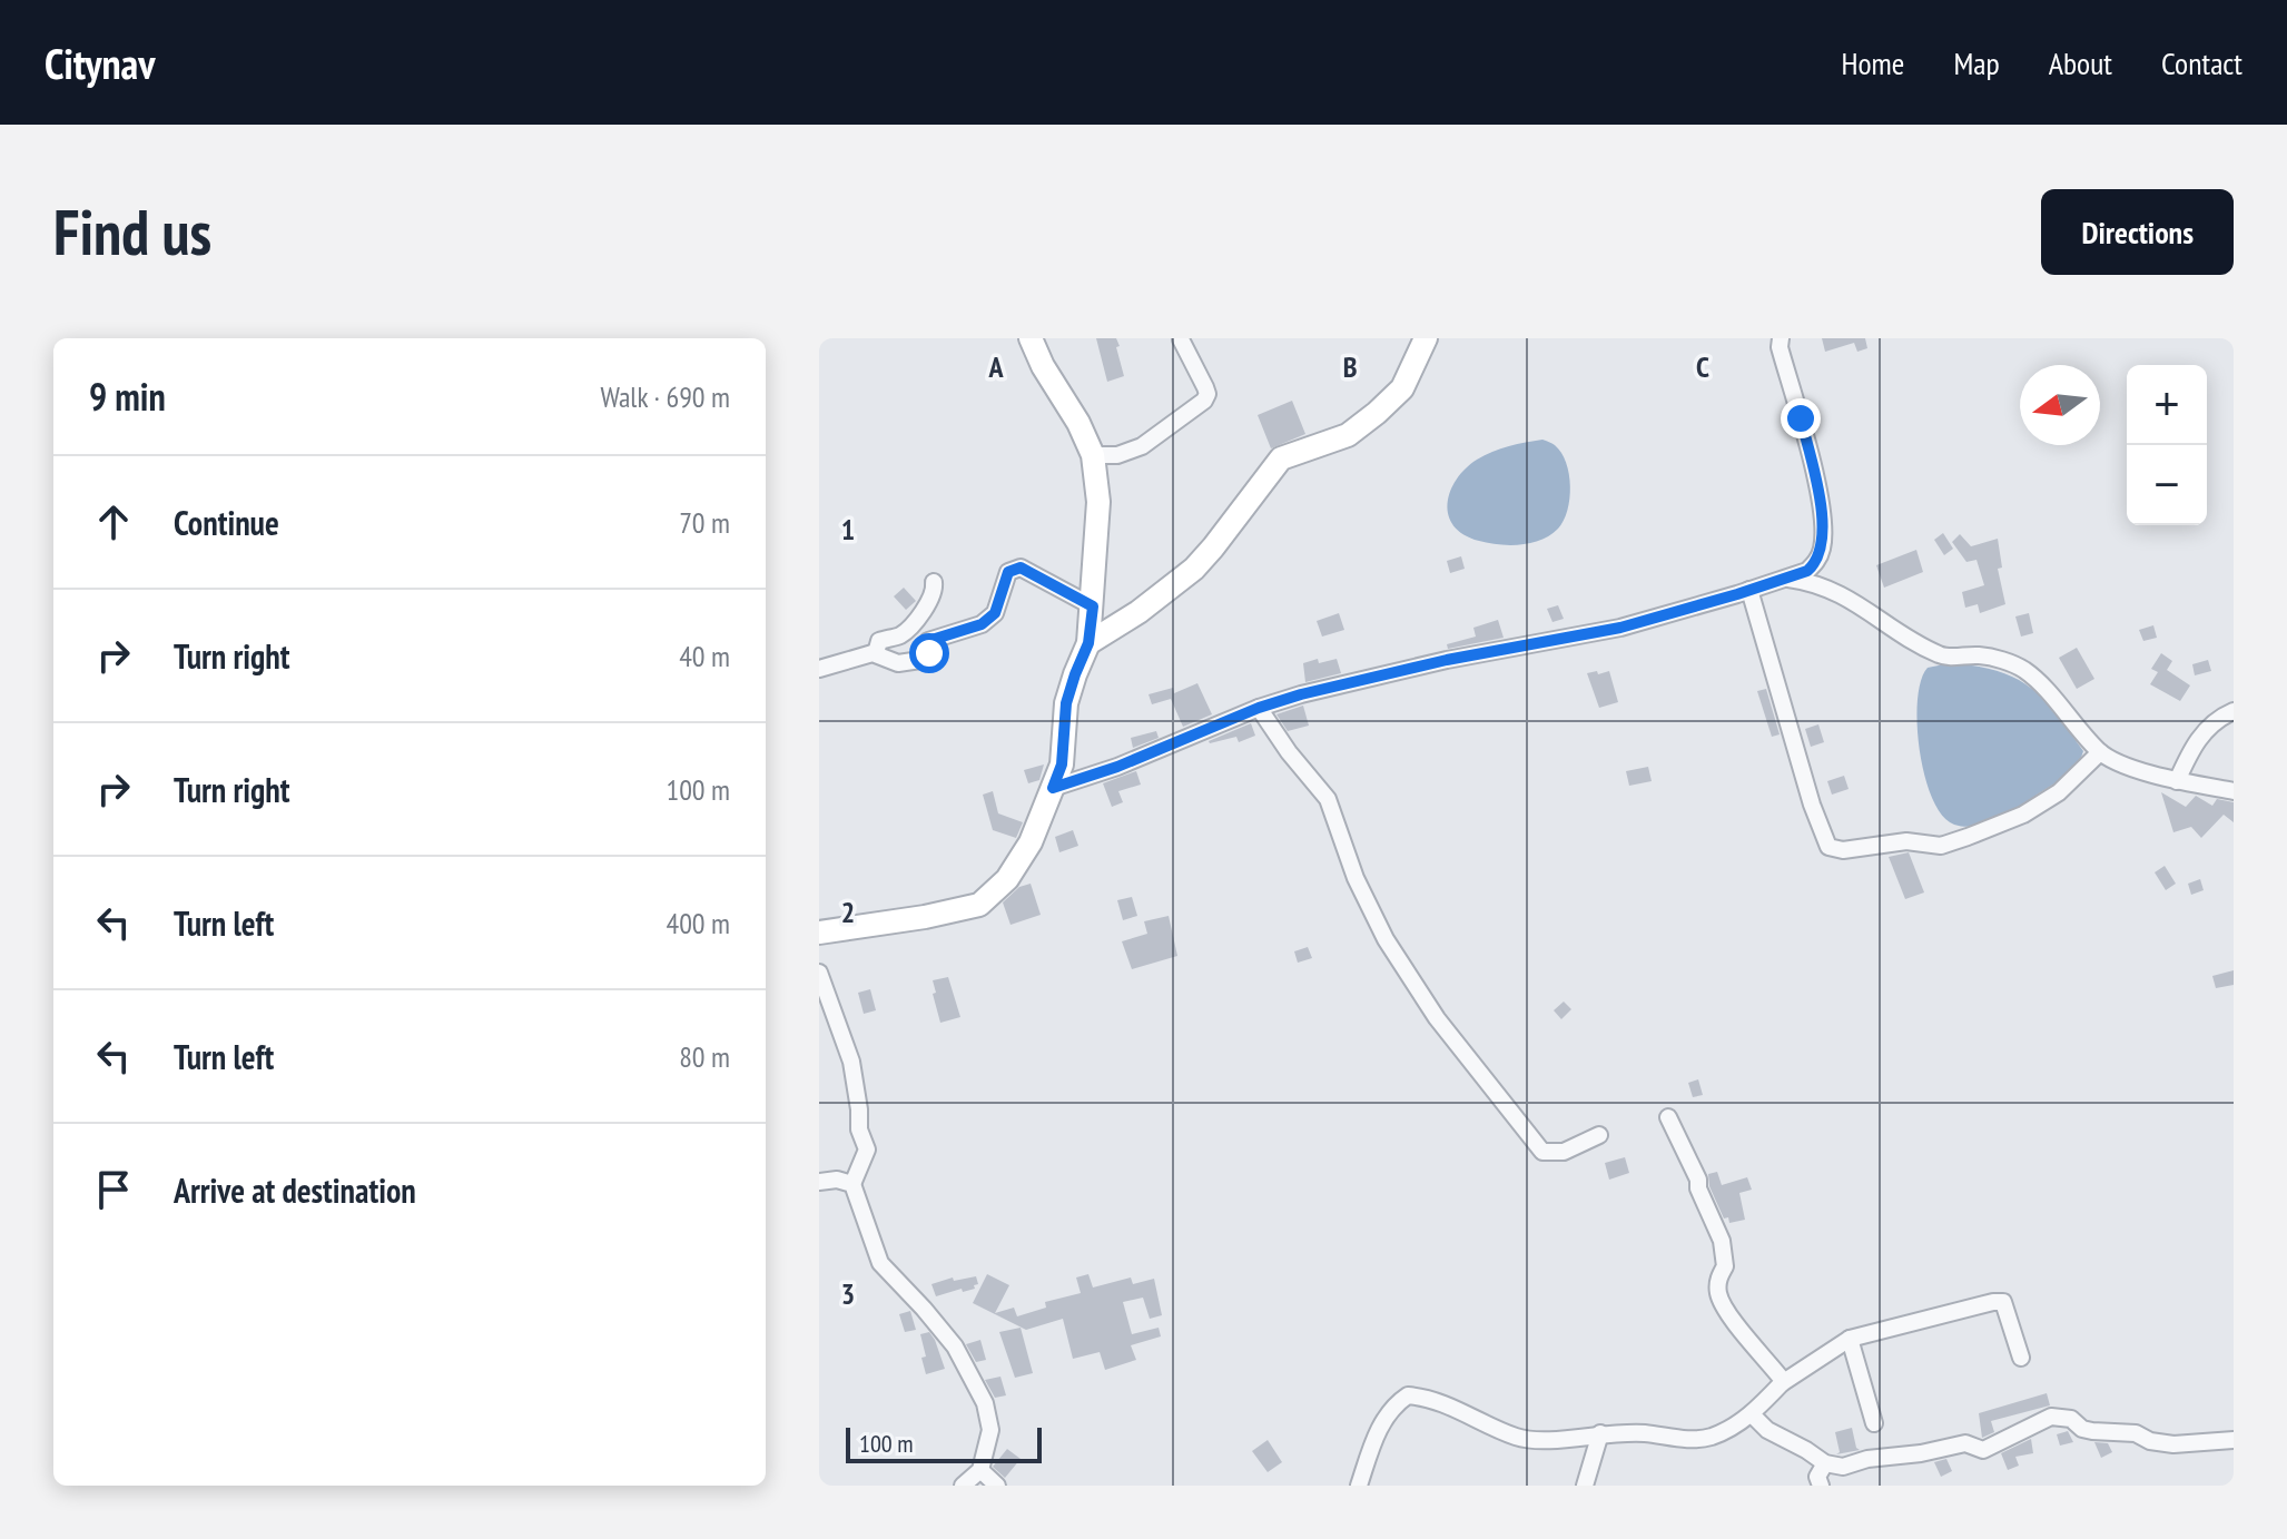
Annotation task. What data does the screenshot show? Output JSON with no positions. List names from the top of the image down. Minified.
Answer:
{"scale_bar":"100 m","north":"left","page":{"header":"Citynav","nav":["Home","Map","About","Contact"],"buttons":"Directions","title":"Find us","heading":["9 min","Walk · 690 m"],"map_buttons":["+","−"],"list":[["Continue","70 m"],["Turn right","40 m"],["Turn right","100 m"],["Turn left","400 m"],["Turn left","80 m"],"Arrive at destination"],"scale":"100 m"},"grid":{"columns":["A","B","C"],"rows":["1","2","3"]}}
